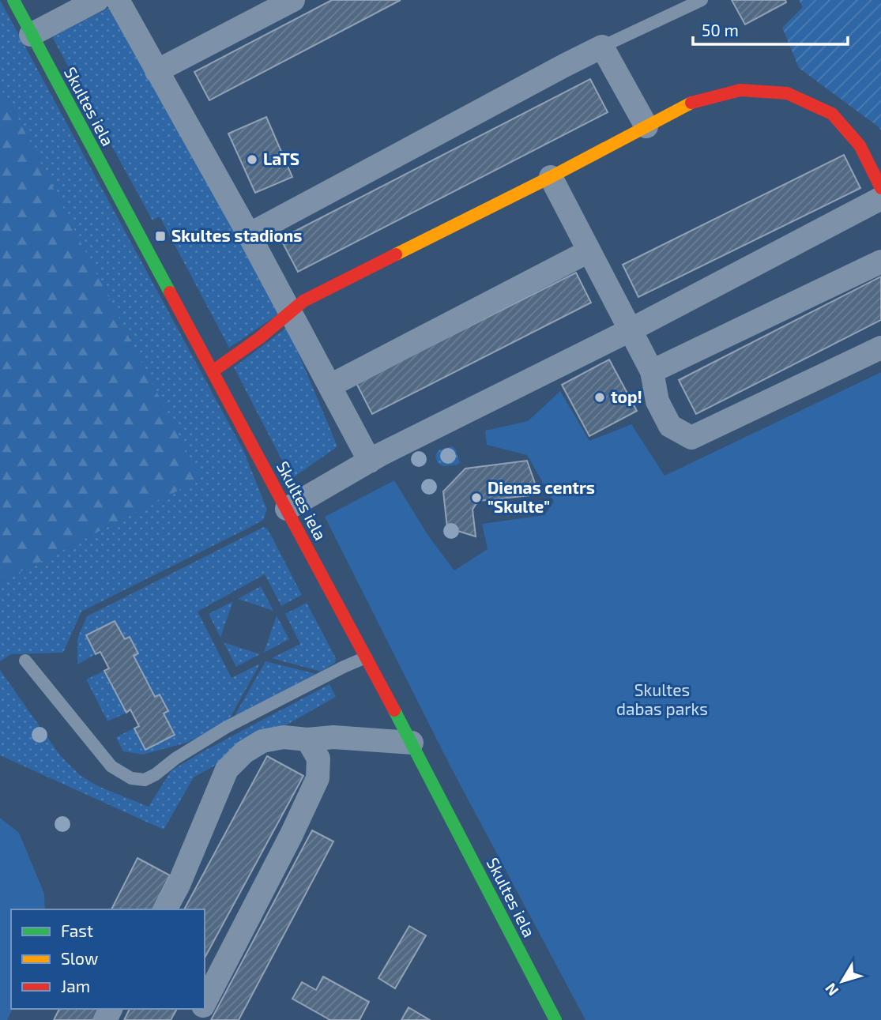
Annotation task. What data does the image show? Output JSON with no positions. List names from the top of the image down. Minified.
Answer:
{"streets":{"main road":["Skultes iela"]},"parks":["Skultes dabas parks"],"places":{"other":["LaTS","top!","Dienas centrs \"Skulte\""],"transit":["Skultes stadions"]},"legend":["Fast","Slow","Jam"],"scale_bar":"50 m","north":"bottom left"}
